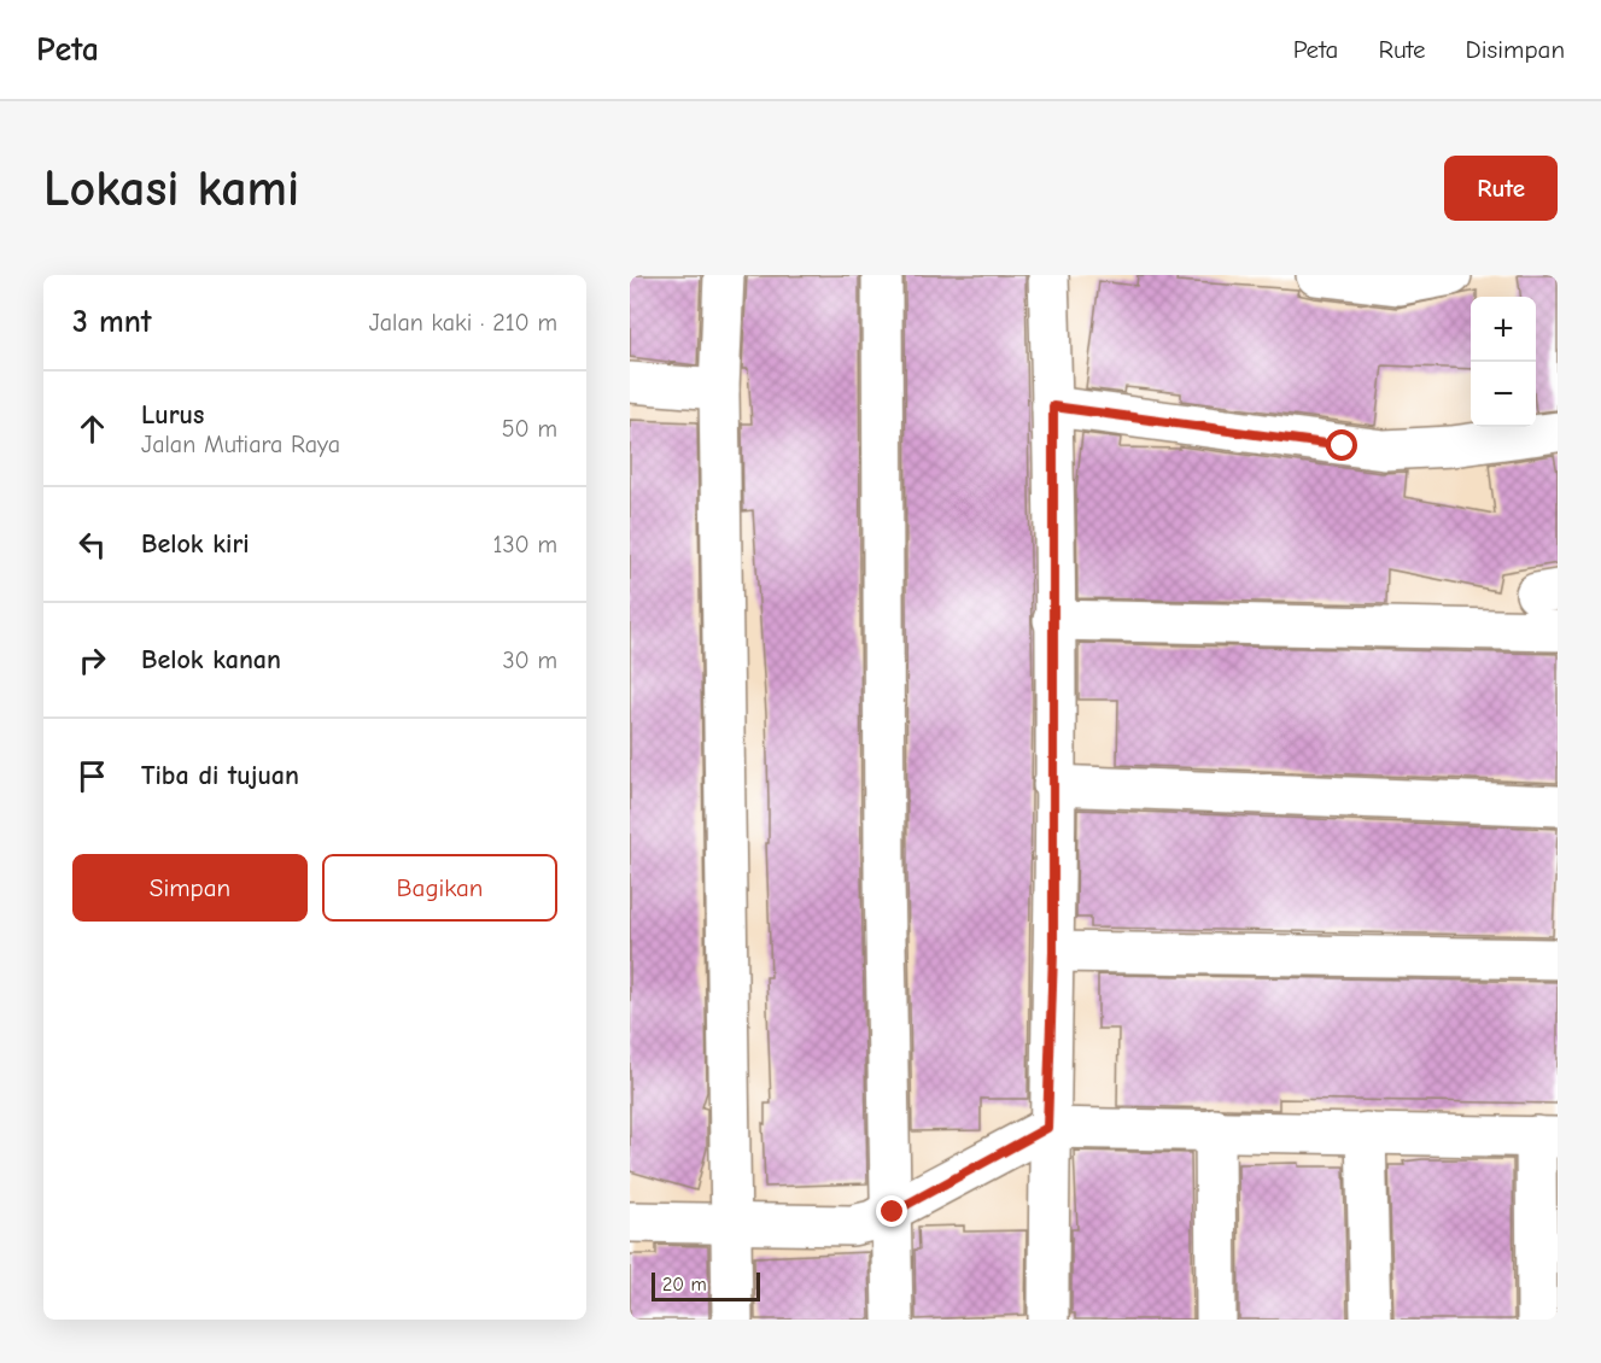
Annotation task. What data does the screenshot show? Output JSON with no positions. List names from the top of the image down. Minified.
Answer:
{"scale_bar":"20 m","page":{"header":"Peta","nav":["Peta","Rute","Disimpan"],"buttons":["Rute",["Simpan","Bagikan"]],"title":"Lokasi kami","heading":["3 mnt","Jalan kaki · 210 m"],"map_buttons":["+","−"],"list":[["Lurus","Jalan Mutiara Raya","50 m"],["Belok kiri","130 m"],["Belok kanan","30 m"],"Tiba di tujuan"],"scale":"20 m"}}
